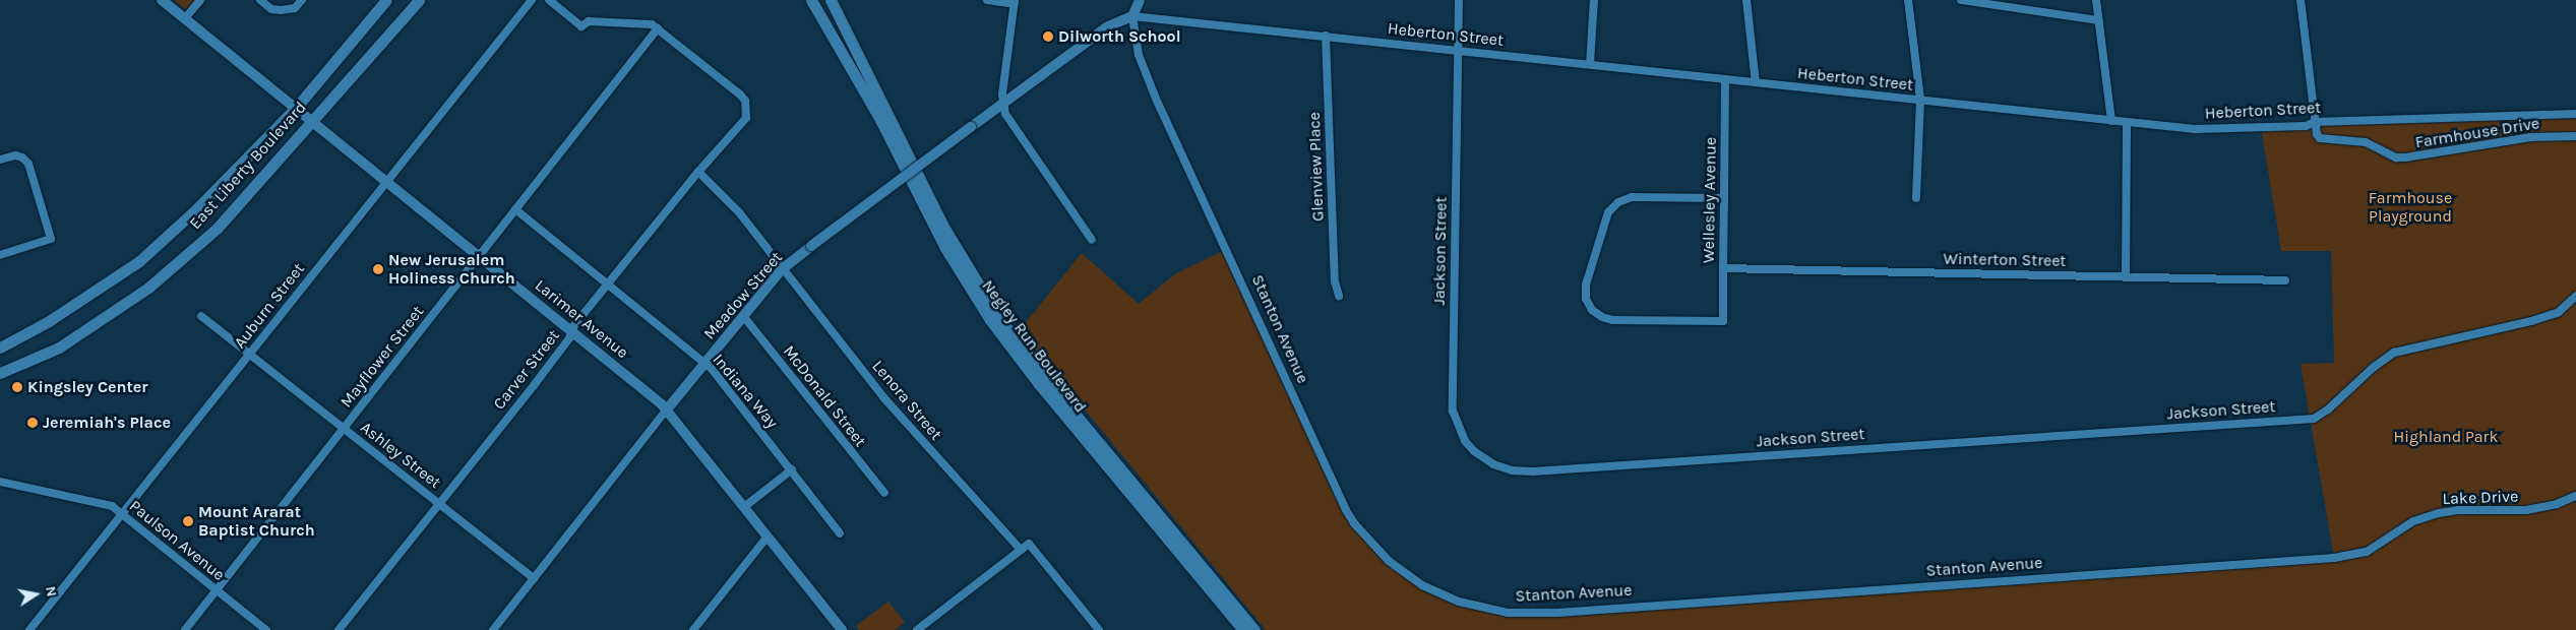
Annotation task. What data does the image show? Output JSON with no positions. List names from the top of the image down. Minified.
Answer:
{"streets":{"main road":["East Liberty Boulevard","Negley Run Boulevard"],"street":["Heberton Street","Farmhouse Drive","Glenview Place","Wellesley Avenue","Jackson Street","Winterton Street","Meadow Street","Auburn Street","Larimer Avenue","Stanton Avenue","Mayflower Street","Carver Street","Indiana Way","McDonald Street","Lenora Street","Ashley Street","Lake Drive","Paulson Avenue"]},"crossings":[["Heberton Street","Farmhouse Drive"],["Heberton Street","Glenview Place"],["Heberton Street","Wellesley Avenue"],["Heberton Street","Jackson Street"],["Heberton Street","Meadow Street"],["Heberton Street","Stanton Avenue"],["East Liberty Boulevard","Larimer Avenue"],["Wellesley Avenue","Winterton Street"],["Meadow Street","Larimer Avenue"],["Meadow Street","Stanton Avenue"],["Meadow Street","Indiana Way"],["Meadow Street","McDonald Street"],["Meadow Street","Lenora Street"],["Meadow Street","Ashley Street"],["Auburn Street","Larimer Avenue"],["Auburn Street","Ashley Street"],["Auburn Street","Paulson Avenue"],["Larimer Avenue","Mayflower Street"],["Larimer Avenue","Carver Street"],["Stanton Avenue","Lake Drive"],["Mayflower Street","Carver Street"],["Mayflower Street","Indiana Way"],["Mayflower Street","Ashley Street"],["Mayflower Street","Paulson Avenue"],["Carver Street","Indiana Way"],["Carver Street","Lenora Street"],["Carver Street","Ashley Street"]],"parks":["Farmhouse Playground","Highland Park"],"places":["Dilworth School","New Jerusalem Holiness Church","Kingsley Center","Jeremiah's Place","Mount Ararat Baptist Church"],"north":"right"}
